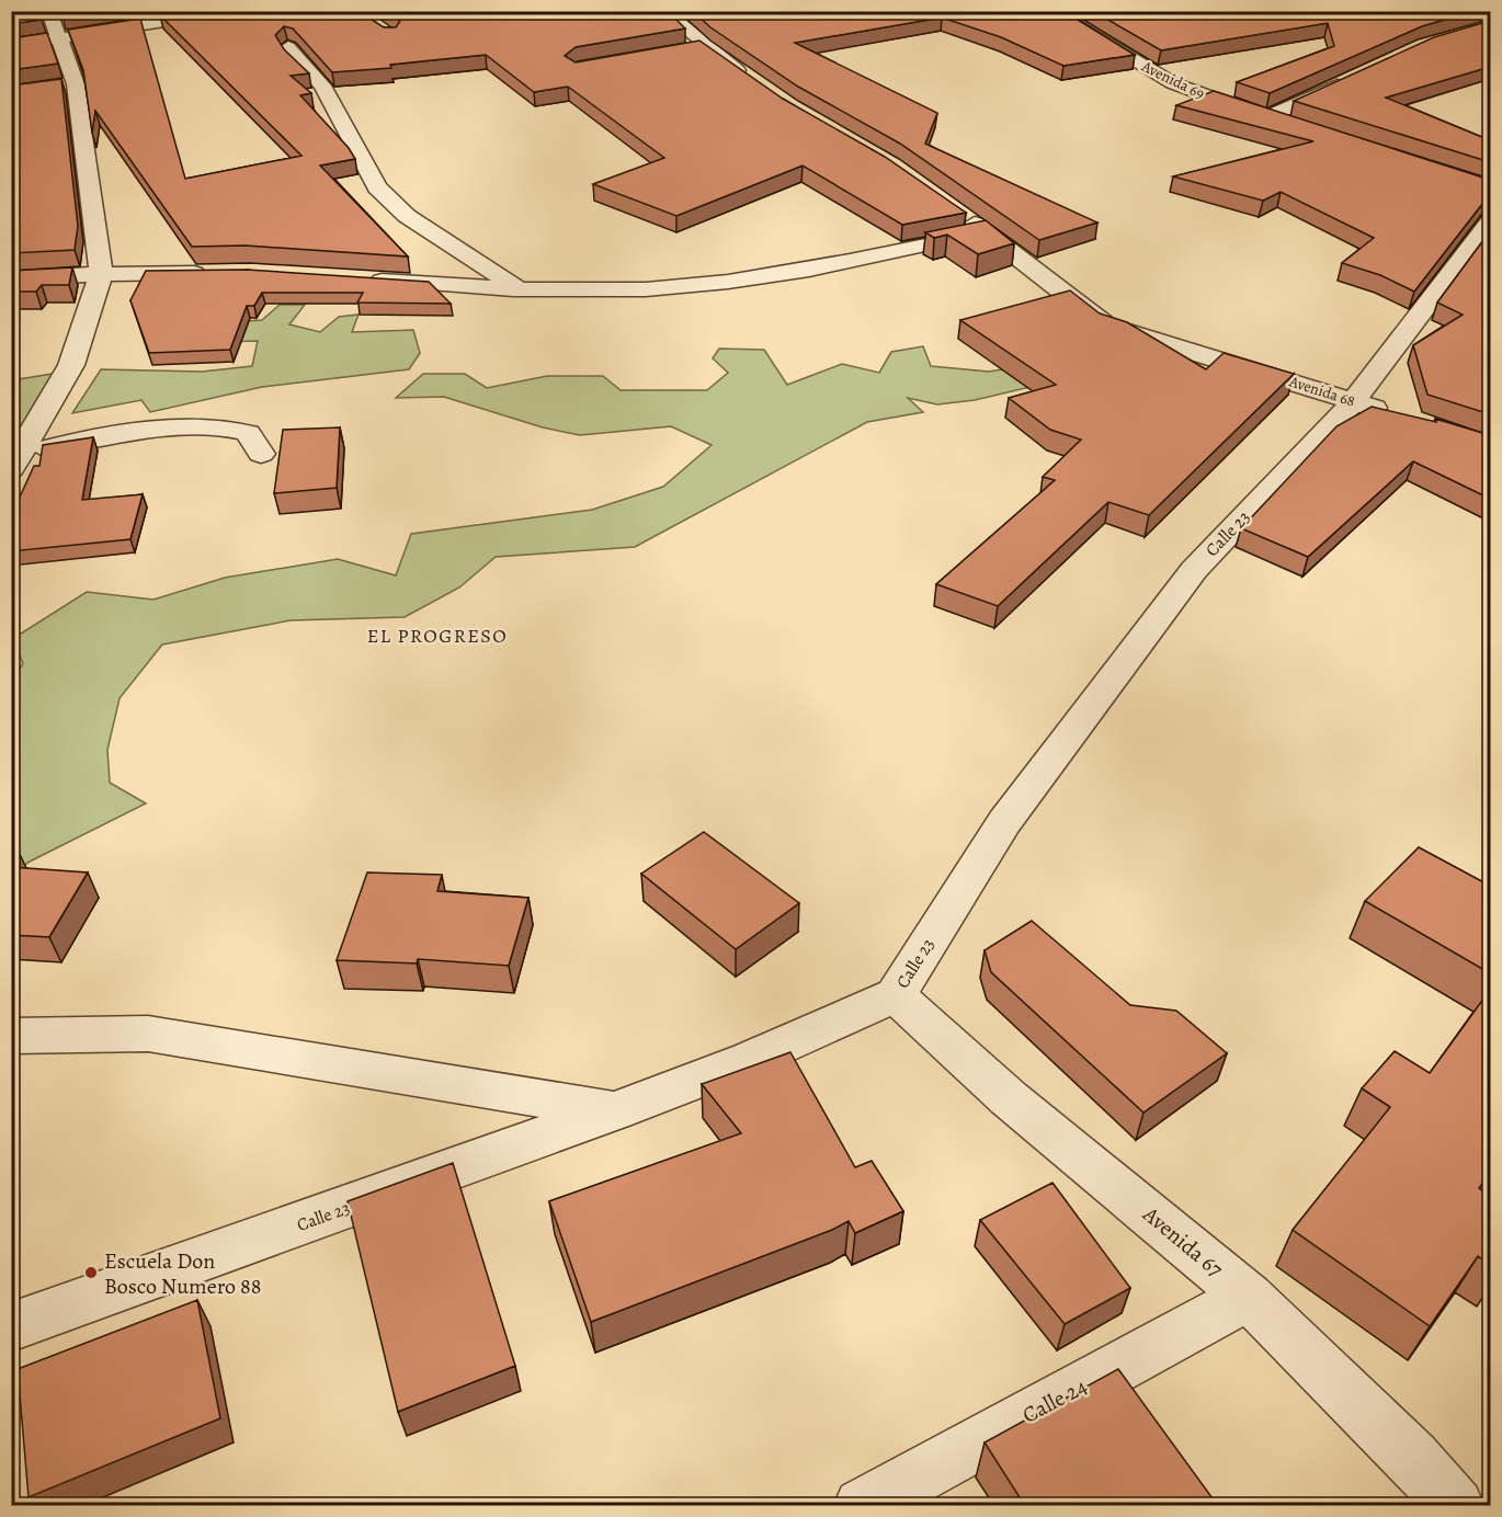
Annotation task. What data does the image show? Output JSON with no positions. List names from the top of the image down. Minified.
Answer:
{"streets":{"street":["Avenida 69","Avenida 68","Calle 23","Avenida 67","Calle 24"]},"crossings":[["Avenida 68","Calle 23"],["Calle 23","Avenida 67"],["Avenida 67","Calle 24"]],"districts":["EL PROGRESO"],"places":["Escuela Don Bosco Numero 88"]}
